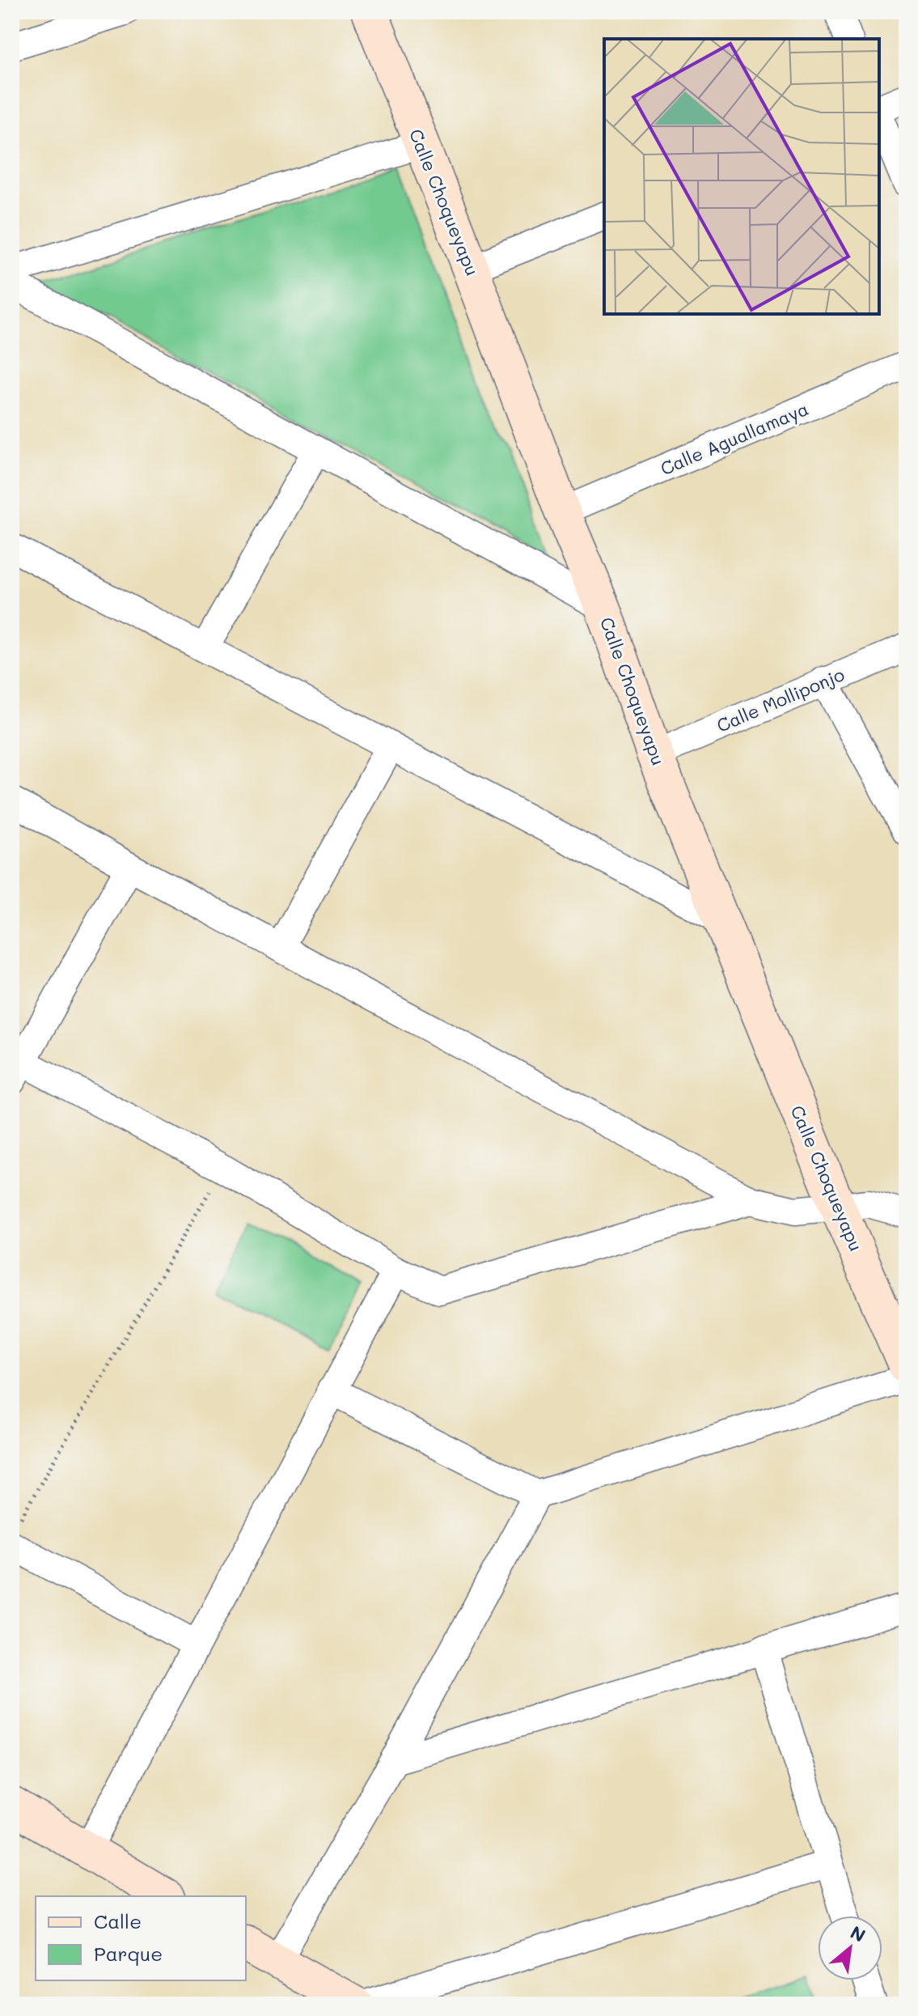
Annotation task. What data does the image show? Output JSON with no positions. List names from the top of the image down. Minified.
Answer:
{"streets":{"street":["Calle Choqueyapu","Calle Aguallamaya","Calle Molliponjo"]},"crossings":[["Calle Choqueyapu","Calle Aguallamaya"],["Calle Choqueyapu","Calle Molliponjo"]],"legend":["Calle","Parque"],"north":"top right"}
